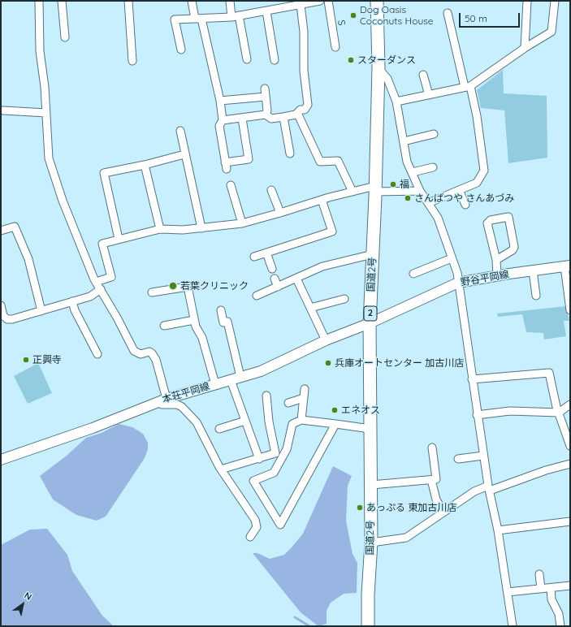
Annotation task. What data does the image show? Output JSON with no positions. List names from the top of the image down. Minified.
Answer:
{"streets":{"highway":["国道2号","2"],"main road":["野谷平岡線","本荘平岡線"],"street":["S"]},"crossings":[["国道2号","野谷平岡線"],["国道2号","本荘平岡線"],["野谷平岡線","本荘平岡線"]],"places":["Dog Oasis Coconuts House","スターダンス","福","さんぱつや さんあづみ","若葉クリニック","正興寺","兵庫オートセンター 加古川店","エネオス","あっぷる 東加古川店"],"scale_bar":"50 m","north":"top right"}
